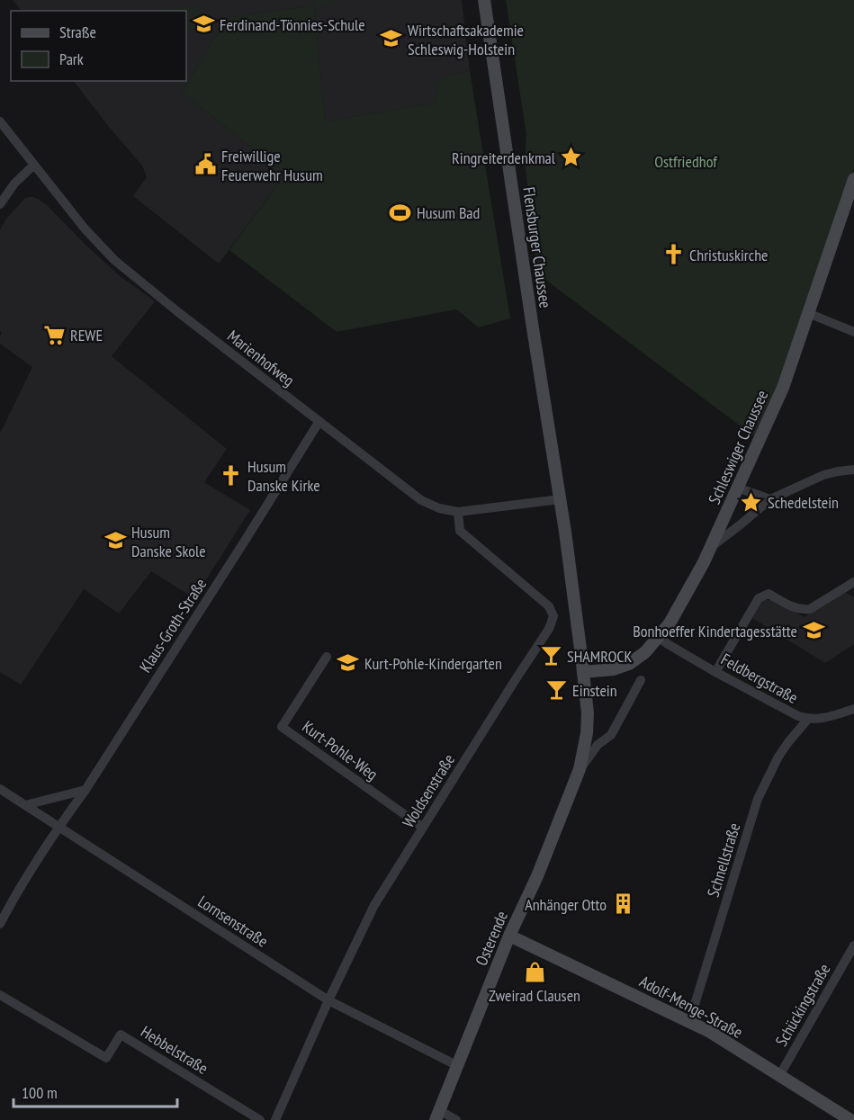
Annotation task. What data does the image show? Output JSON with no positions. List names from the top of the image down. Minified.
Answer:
{"streets":{"main road":["Flensburger Chaussee","Schleswiger Chaussee","Osterende","Adolf-Menge-Straße"],"street":["Marienhofweg","Klaus-Groth-Straße","Feldbergstraße","Kurt-Pohle-Weg","Woldsenstraße","Schnellstraße","Lornsenstraße","Schückingstraße","Hebbelstraße"]},"crossings":[["Flensburger Chaussee","Marienhofweg"],["Flensburger Chaussee","Osterende"],["Marienhofweg","Klaus-Groth-Straße"],["Marienhofweg","Woldsenstraße"],["Marienhofweg","Osterende"],["Schleswiger Chaussee","Feldbergstraße"],["Schleswiger Chaussee","Osterende"],["Klaus-Groth-Straße","Lornsenstraße"],["Feldbergstraße","Schnellstraße"],["Kurt-Pohle-Weg","Woldsenstraße"],["Woldsenstraße","Lornsenstraße"],["Schnellstraße","Adolf-Menge-Straße"],["Lornsenstraße","Osterende"],["Osterende","Adolf-Menge-Straße"],["Schückingstraße","Adolf-Menge-Straße"]],"parks":["Ostfriedhof"],"places":{"school or university":["Ferdinand-Tönnies-Schule","Wirtschaftsakademie Schleswig-Holstein","Husum Danske Skole","Bonhoeffer Kindertagesstätte","Kurt-Pohle-Kindergarten"],"place":["Ringreiterdenkmal","Schedelstein"],"public building":["Freiwillige Feuerwehr Husum"],"sports":["Husum Bad"],"church":["Christuskirche","Husum Danske Kirke"],"supermarket":["REWE"],"bar":["SHAMROCK","Einstein"],"building":["Anhänger Otto"],"shop":["Zweirad Clausen"]},"legend":["Straße","Park"],"scale_bar":"100 m"}
